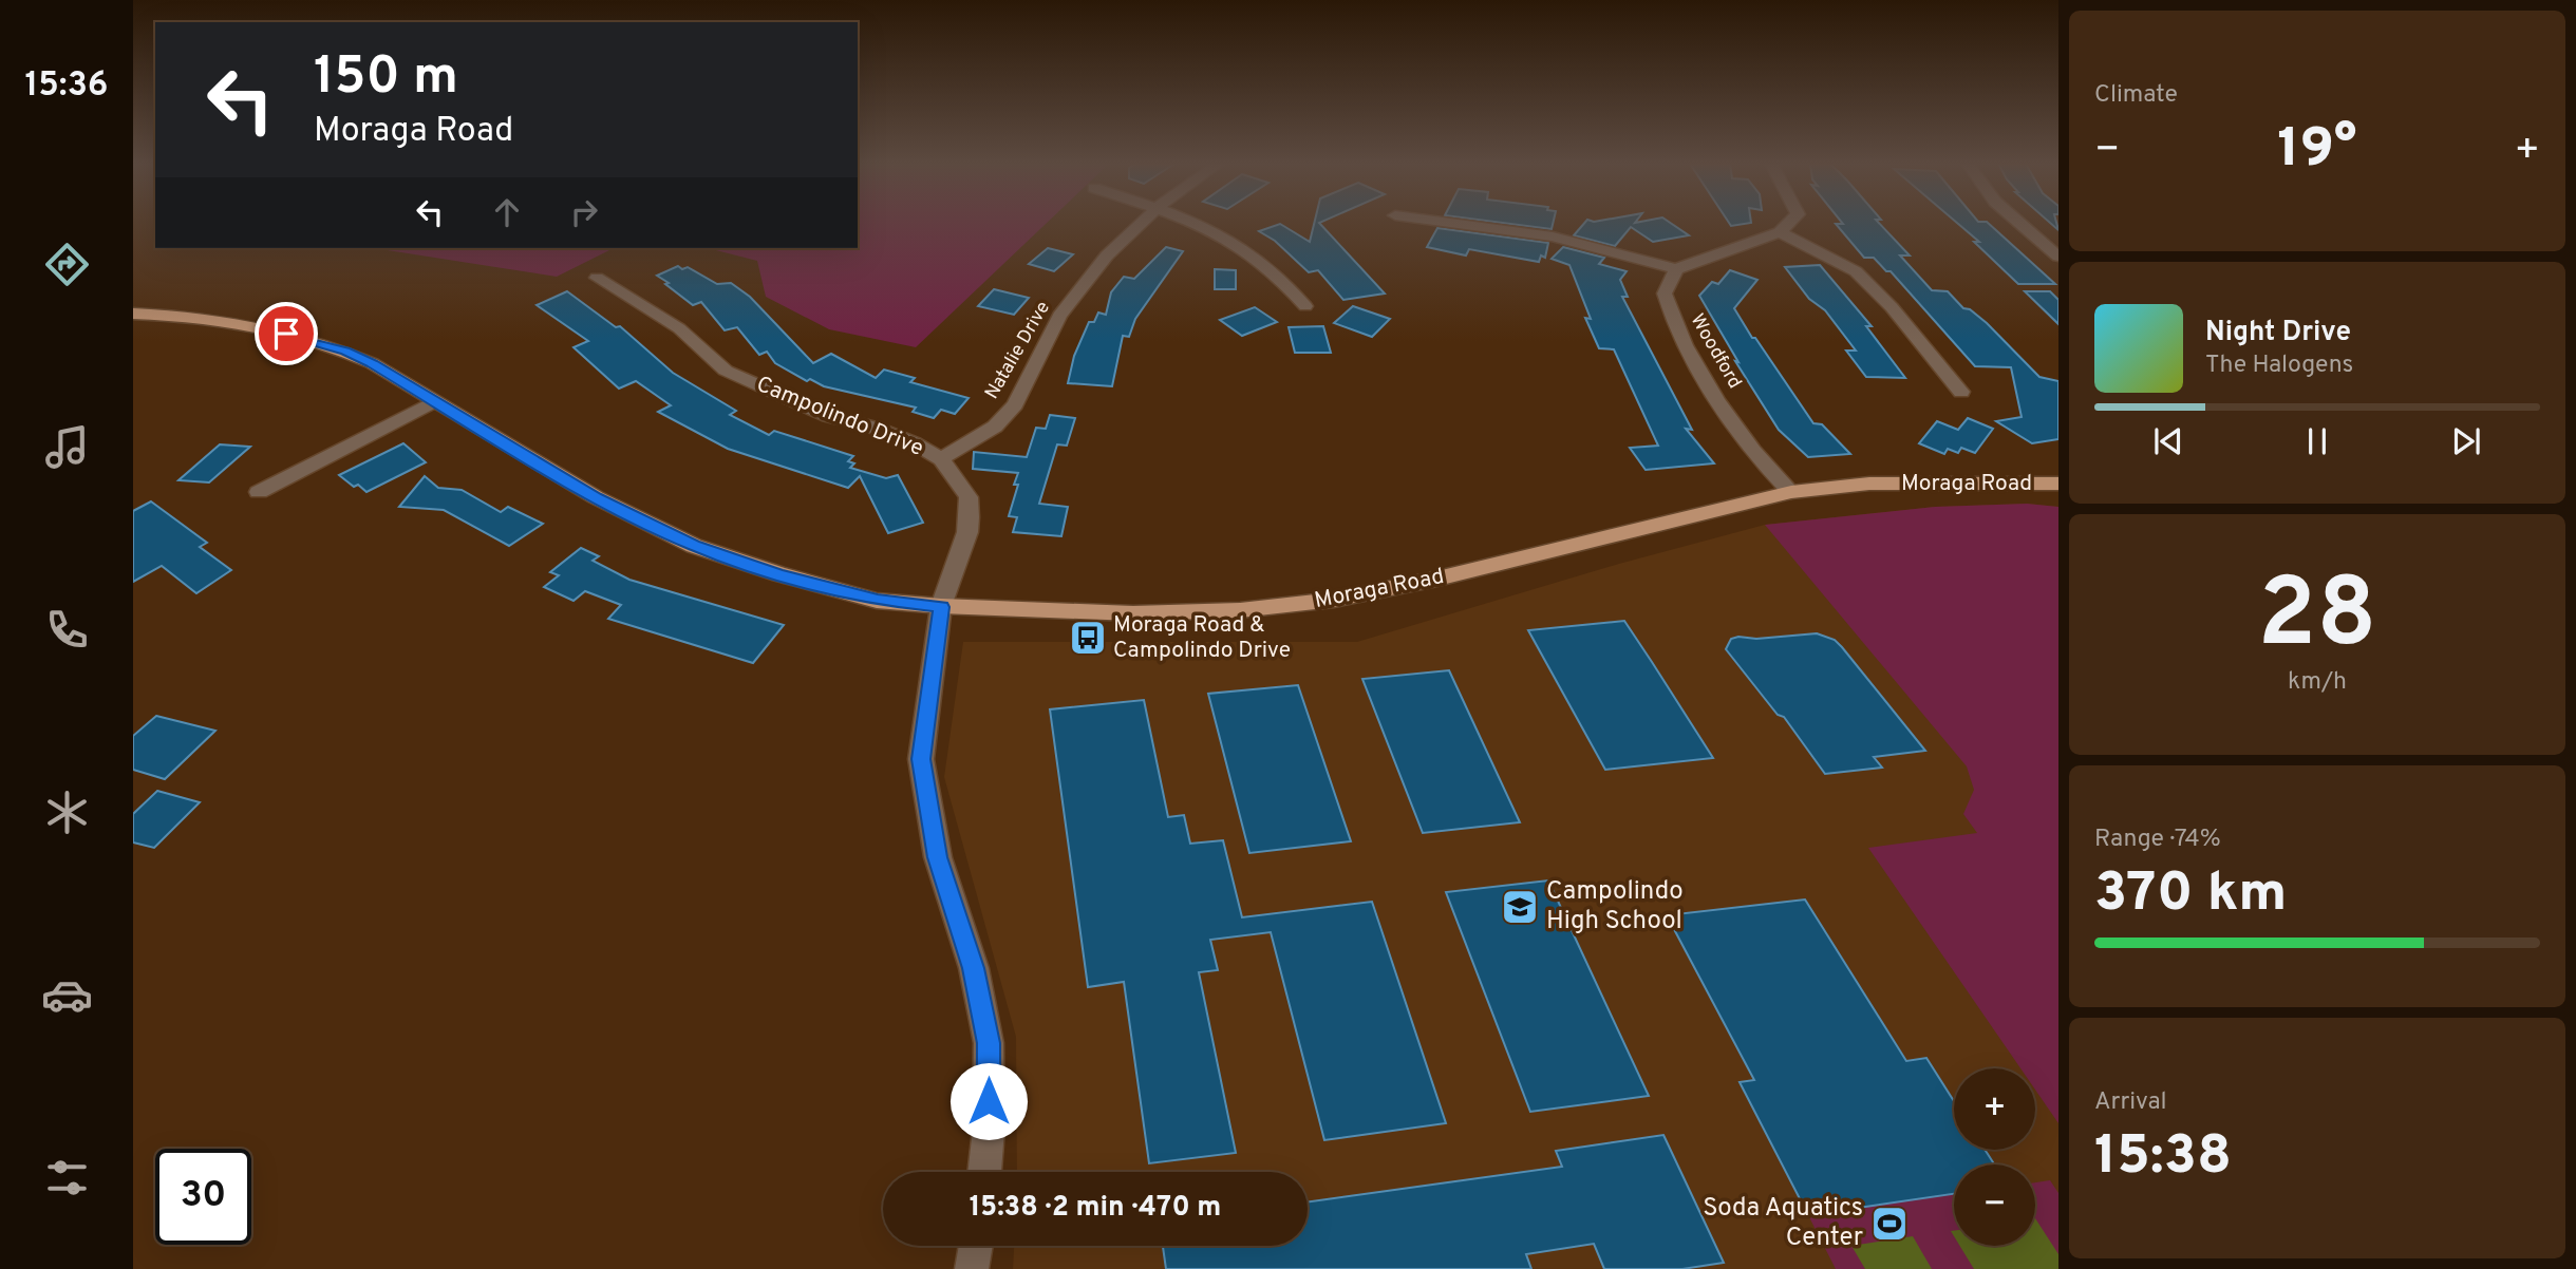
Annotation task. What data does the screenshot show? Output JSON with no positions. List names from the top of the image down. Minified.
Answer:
{"streets":{"main road":["Moraga Road"],"street":["Natalie Drive","Woodford","Campolindo Drive"]},"crossings":[["Natalie Drive","Campolindo Drive"],["Woodford","Moraga Road"],["Campolindo Drive","Moraga Road"]],"places":{"bus stop":["Moraga Road & Campolindo Drive"],"school or university":["Campolindo High School"],"sports":["Soda Aquatics Center"]},"page":{"tabs":"15:36","tile":["Climate",["28","km/h"],["Range · 74%","370 km"],["Arrival","15:38"]],"turn":["150 m","Moraga Road"],"heat":["−","19°","+"],"song":["Night Drive","The Halogens"],"map_buttons":["+","−"],"limit":"30","trip":"15:38 · 2 min · 470 m"}}
